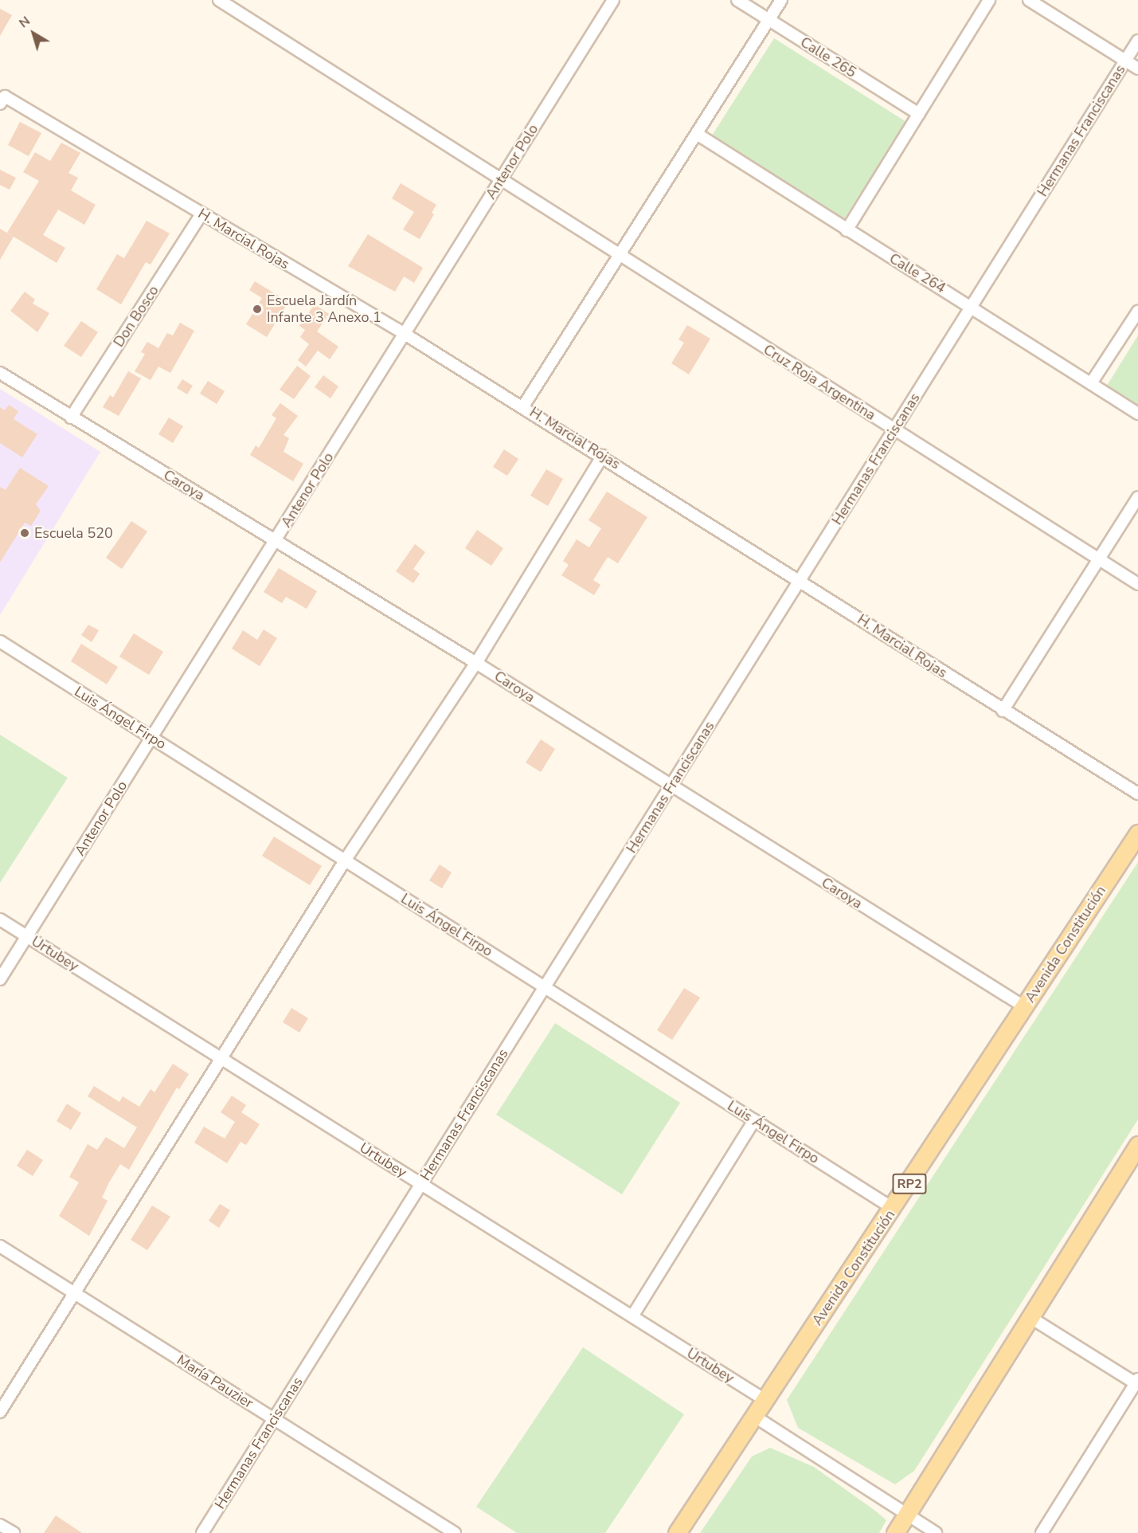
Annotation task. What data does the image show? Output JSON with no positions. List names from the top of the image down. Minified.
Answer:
{"streets":{"main road":["Avenida Constitución","RP2"],"street":["Calle 265","Hermanas Franciscanas","Antenor Polo","H. Marcial Rojas","Calle 264","Don Bosco","Cruz Roja Argentina","Caroya","Luis Ángel Firpo","Urtubey","María Pauzier"]},"crossings":[["Hermanas Franciscanas","H. Marcial Rojas"],["Hermanas Franciscanas","Calle 264"],["Hermanas Franciscanas","Cruz Roja Argentina"],["Hermanas Franciscanas","Caroya"],["Hermanas Franciscanas","Luis Ángel Firpo"],["Hermanas Franciscanas","Urtubey"],["Hermanas Franciscanas","María Pauzier"],["Antenor Polo","H. Marcial Rojas"],["Antenor Polo","Cruz Roja Argentina"],["Antenor Polo","Caroya"],["Antenor Polo","Luis Ángel Firpo"],["Antenor Polo","Urtubey"],["H. Marcial Rojas","Don Bosco"],["Don Bosco","Caroya"],["Caroya","Avenida Constitución"],["Luis Ángel Firpo","Avenida Constitución"],["Avenida Constitución","Urtubey"]],"places":["Escuela Jardín Infante 3 Anexo 1","Escuela 520"],"north":"top left"}
